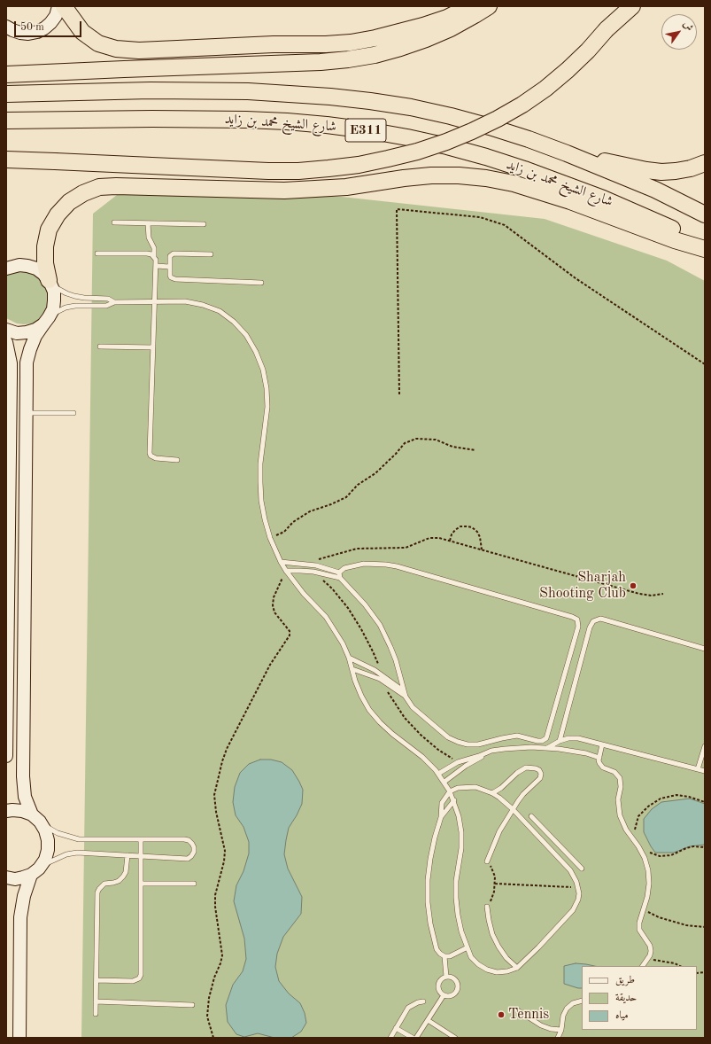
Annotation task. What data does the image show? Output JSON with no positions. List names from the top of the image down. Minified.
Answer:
{"streets":{"highway":["شارع الشيخ محمد بن زايد","E311"]},"places":["Sharjah Shooting Club","Tennis"],"legend":["طريق","حديقة","مياه"],"scale_bar":"50 m","north":"top right"}
